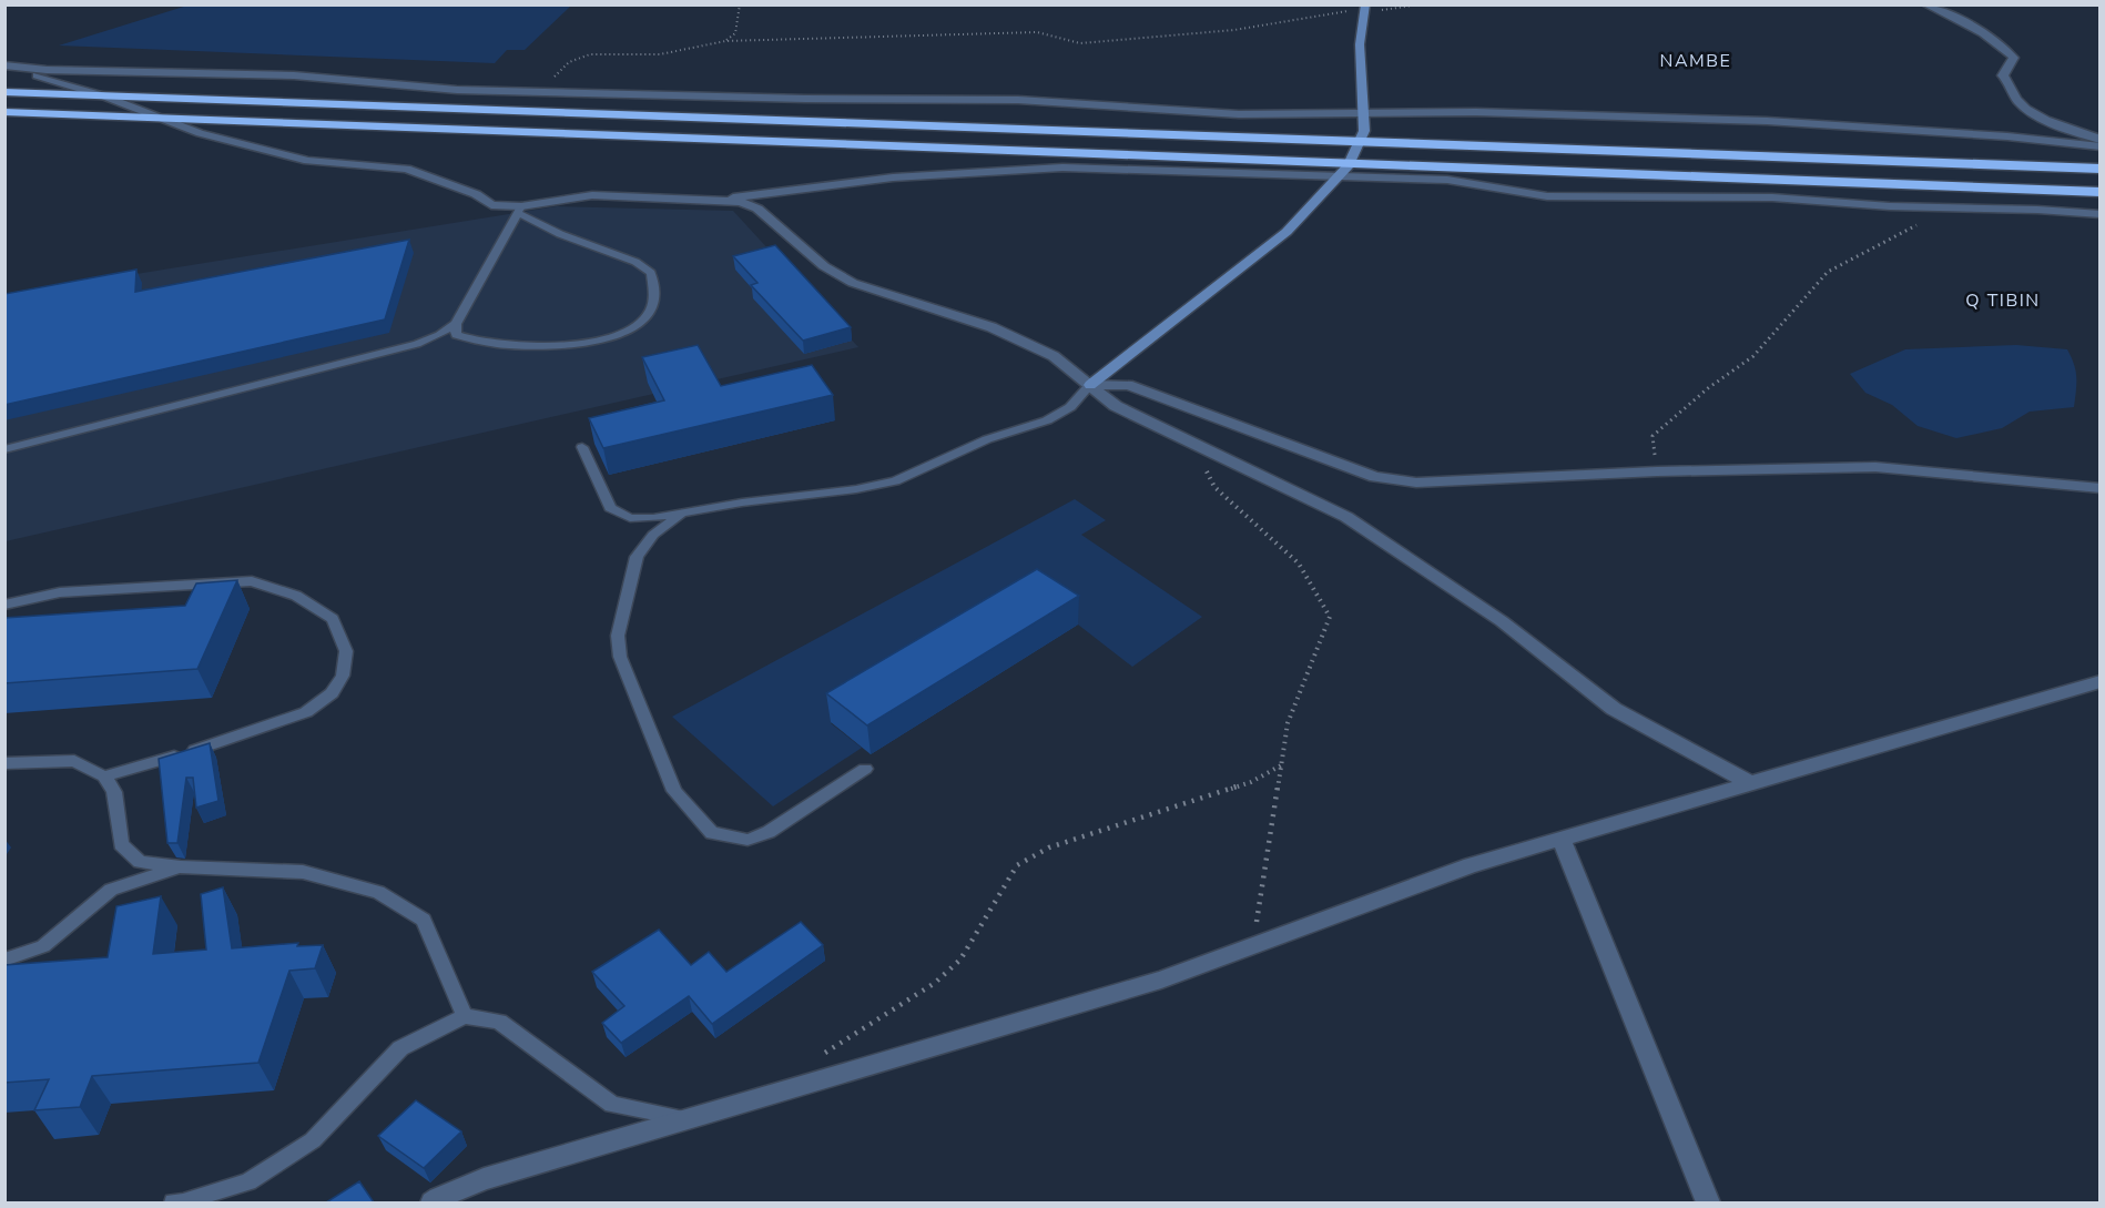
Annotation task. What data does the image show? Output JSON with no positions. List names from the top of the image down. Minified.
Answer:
{"districts":["NAMBE","Q TIBIN"]}
